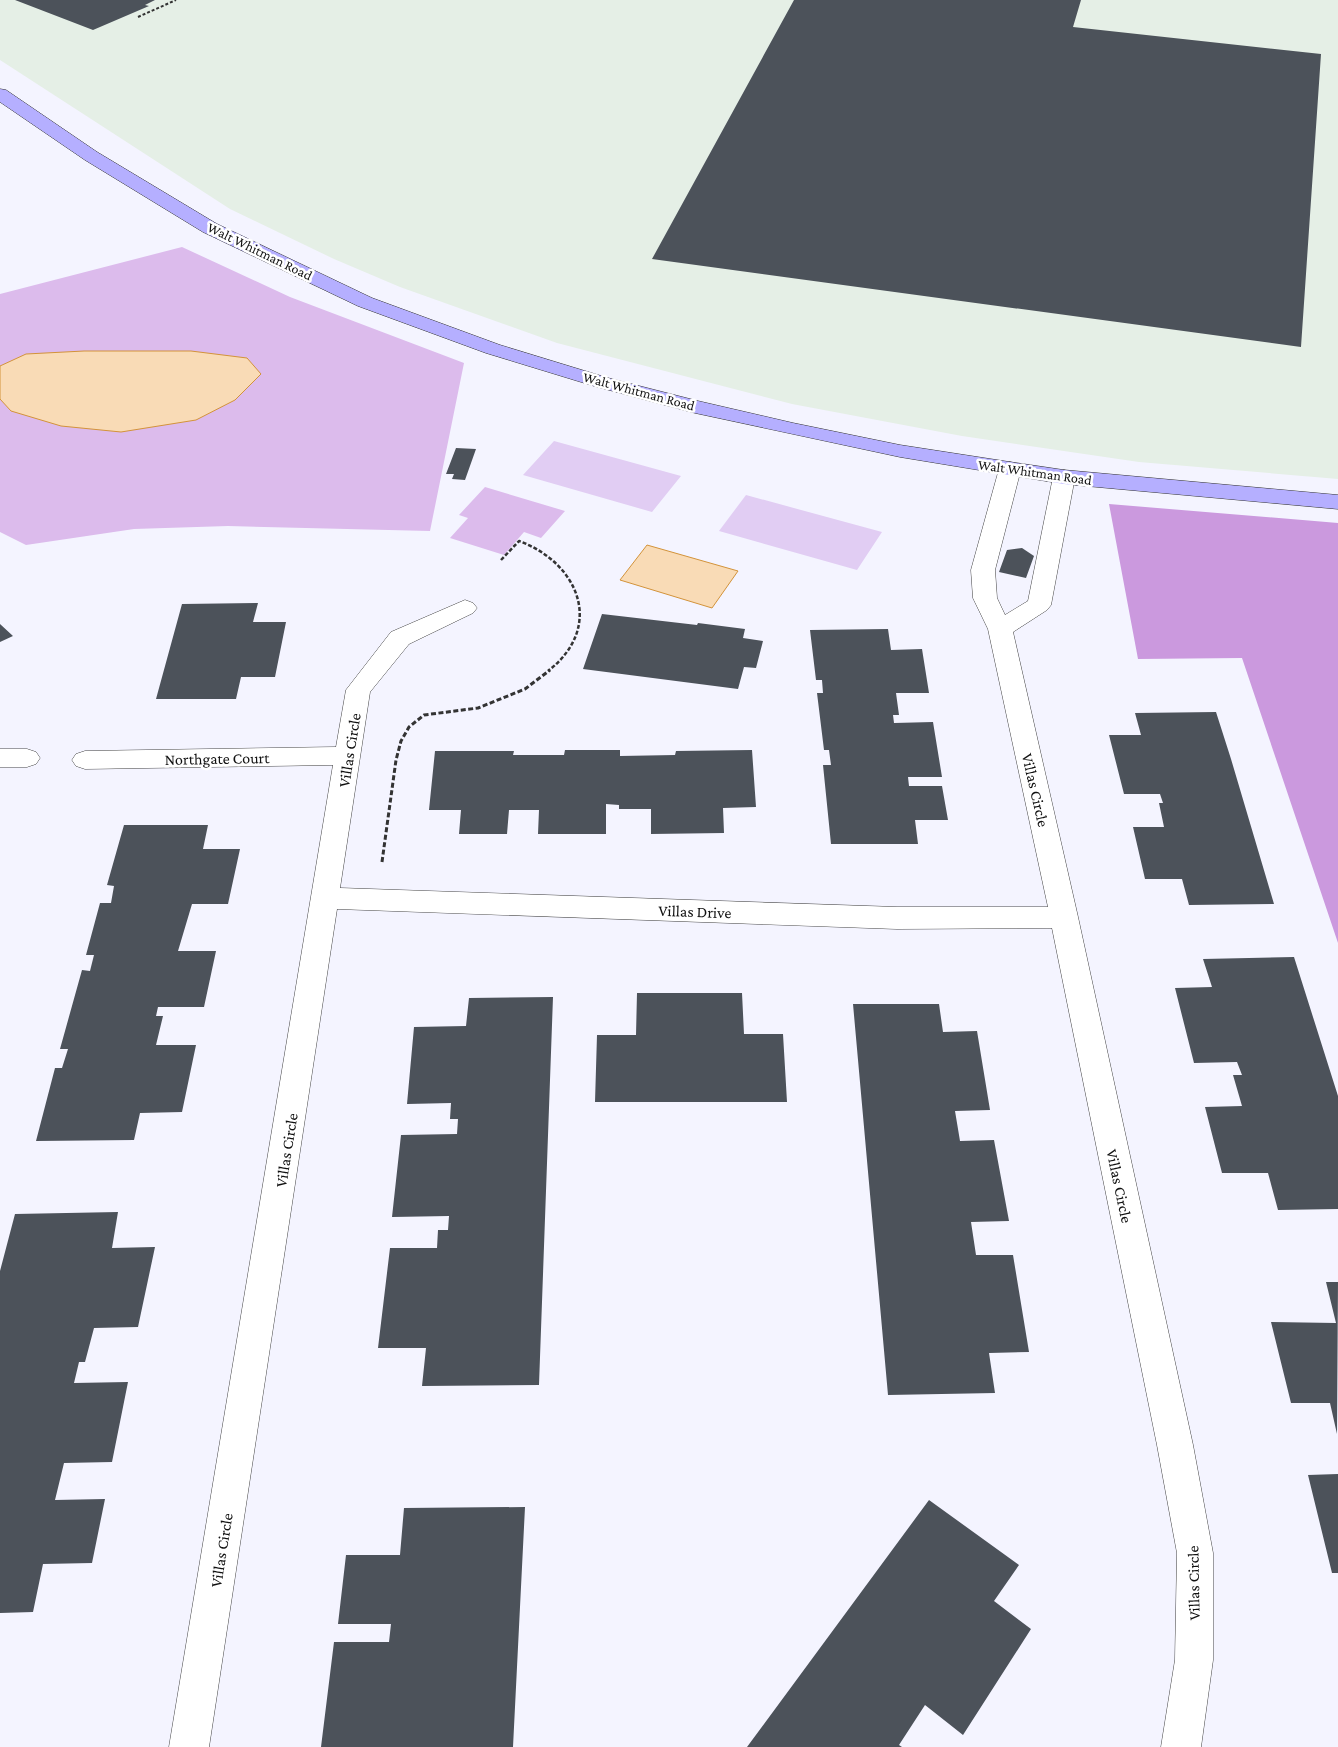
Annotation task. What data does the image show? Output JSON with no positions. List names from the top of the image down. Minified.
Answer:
{"streets":{"main road":["Walt Whitman Road"],"street":["Villas Circle","Northgate Court","Villas Drive"]},"crossings":[["Walt Whitman Road","Villas Circle"],["Villas Circle","Northgate Court"],["Villas Circle","Villas Drive"]]}
